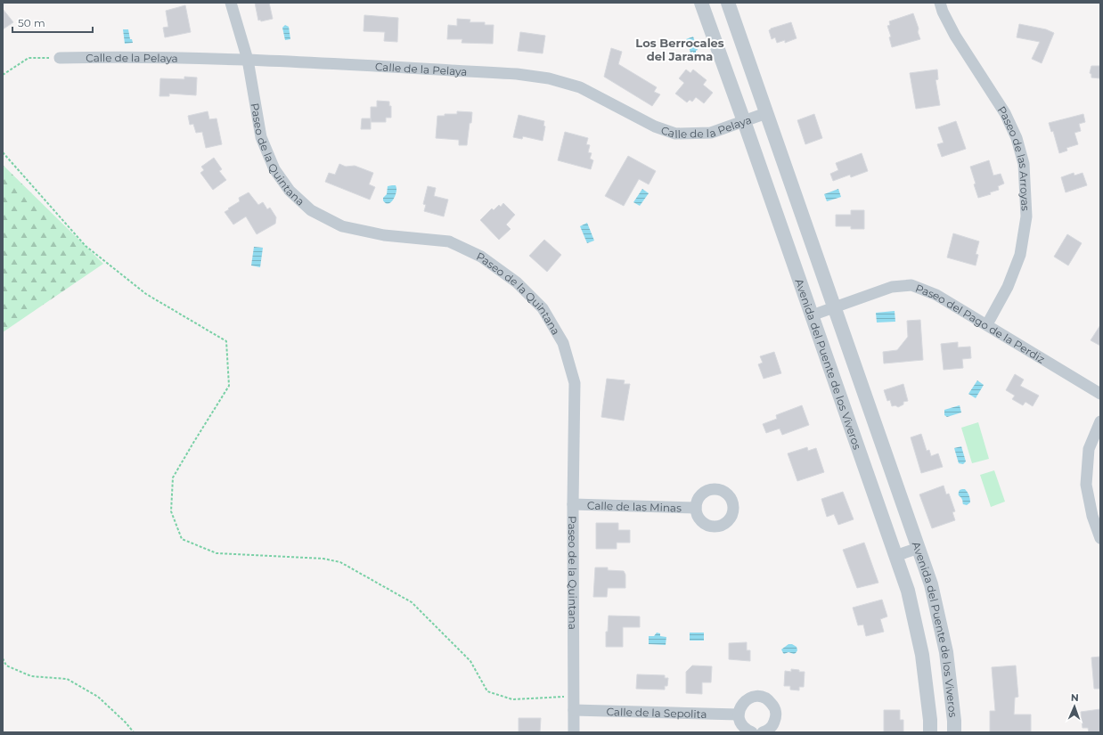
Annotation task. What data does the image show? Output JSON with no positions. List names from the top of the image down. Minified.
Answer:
{"streets":{"street":["Calle de la Pelaya","Paseo de la Quintana","Paseo de las Arroyas","Paseo del Pago de la Perdiz","Avenida del Puente de los Viveros","Calle de las Minas","Calle de la Sepolita"]},"crossings":[["Calle de la Pelaya","Paseo de la Quintana"],["Calle de la Pelaya","Avenida del Puente de los Viveros"],["Paseo de la Quintana","Calle de las Minas"],["Paseo de la Quintana","Calle de la Sepolita"],["Paseo de las Arroyas","Paseo del Pago de la Perdiz"],["Paseo del Pago de la Perdiz","Avenida del Puente de los Viveros"]],"districts":["Los Berrocales del Jarama"],"scale_bar":"50 m","north":"top"}
